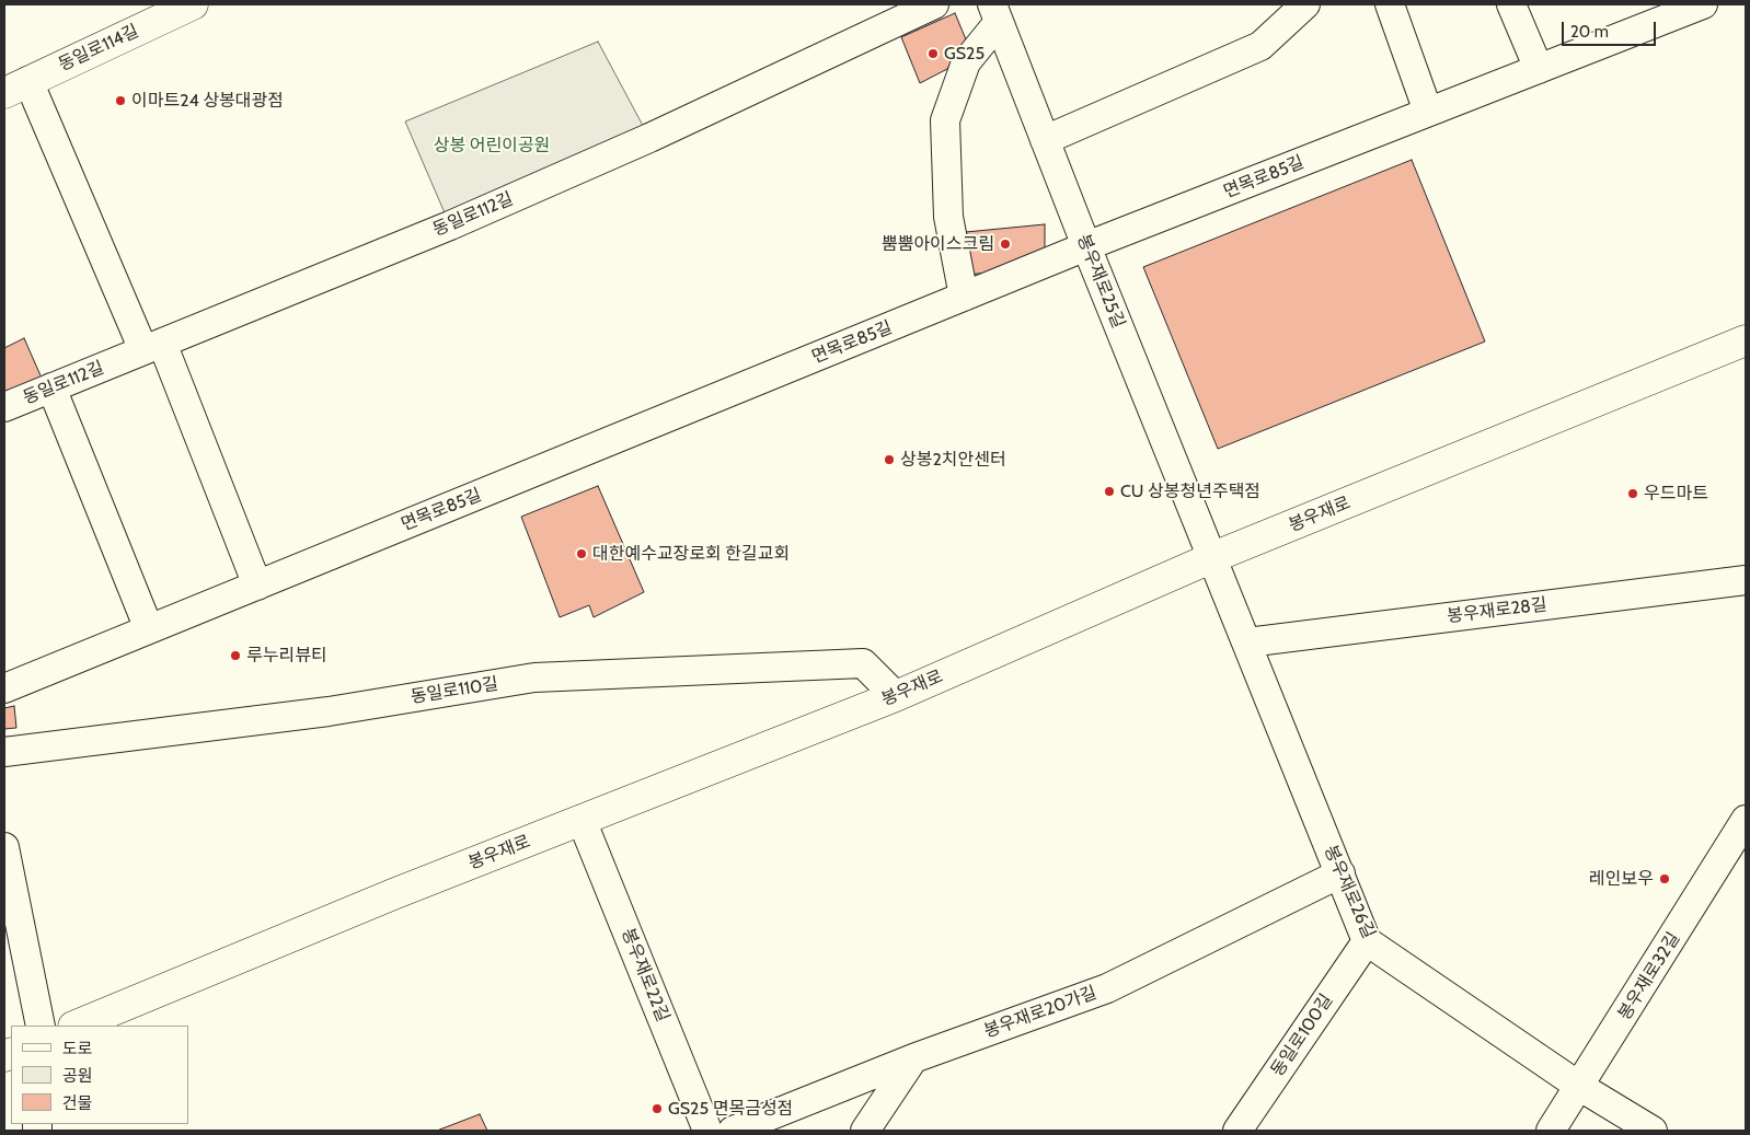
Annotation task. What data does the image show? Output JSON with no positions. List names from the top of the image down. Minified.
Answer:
{"streets":{"street":["동일로114길","면목로85길","동일로112길","봉우재로25길","봉우재로","봉우재로28길","동일로110길","봉우재로26길","봉우재로22길","봉우재로32길","봉우재로20가길","동일로100길"]},"crossings":[["면목로85길","봉우재로25길"],["봉우재로25길","봉우재로"],["봉우재로25길","봉우재로26길"],["봉우재로","동일로110길"],["봉우재로","봉우재로26길"],["봉우재로","봉우재로22길"],["봉우재로28길","봉우재로26길"],["봉우재로26길","봉우재로32길"],["봉우재로26길","봉우재로20가길"],["봉우재로26길","동일로100길"]],"parks":["상봉 어린이공원"],"places":["GS25","이마트24 상봉대광점","뿜뿜아이스크림","상봉2치안센터","CU 상봉청년주택점","우드마트","대한예수교장로회 한길교회","루누리뷰티","레인보우","GS25 면목금성점"],"legend":["도로","공원","건물"],"scale_bar":"20 m"}
